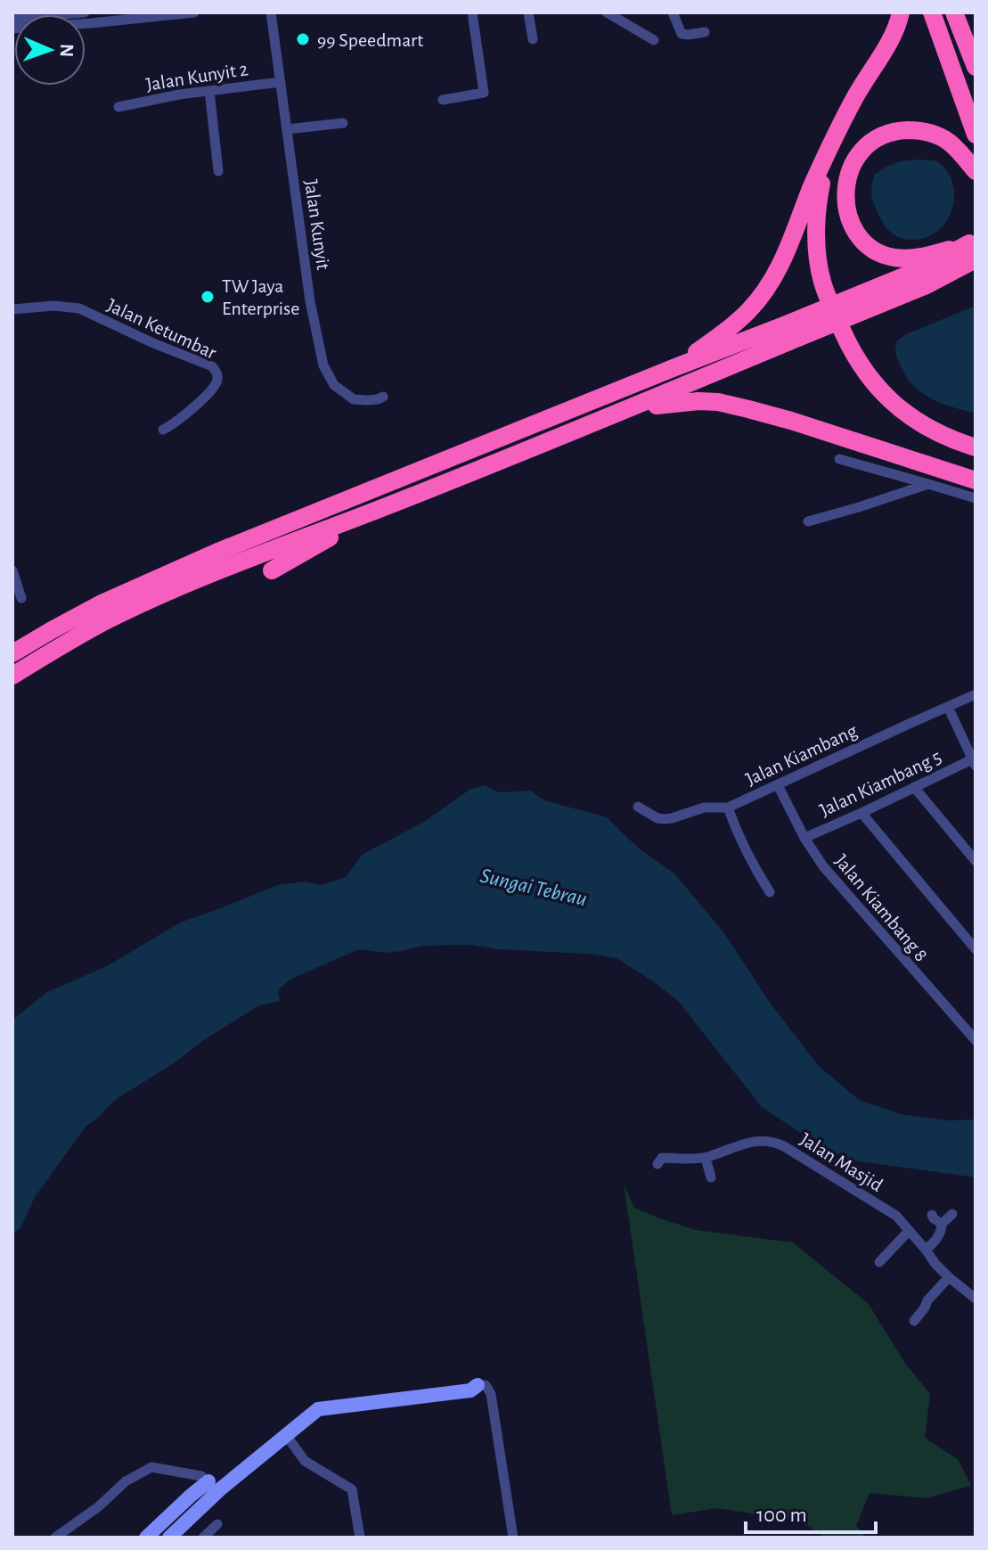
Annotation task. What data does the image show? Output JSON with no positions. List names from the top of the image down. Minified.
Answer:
{"streets":{"street":["Jalan Kunyit 2","Jalan Kunyit","Jalan Ketumbar","Jalan Kiambang","Jalan Kiambang 5","Jalan Kiambang 8","Jalan Masjid"]},"crossings":[["Jalan Kunyit 2","Jalan Kunyit"],["Jalan Kiambang","Jalan Kiambang 8"],["Jalan Kiambang 5","Jalan Kiambang 8"]],"water":["Sungai Tebrau"],"places":["99 Speedmart","TW Jaya Enterprise"],"scale_bar":"100 m","north":"right"}
